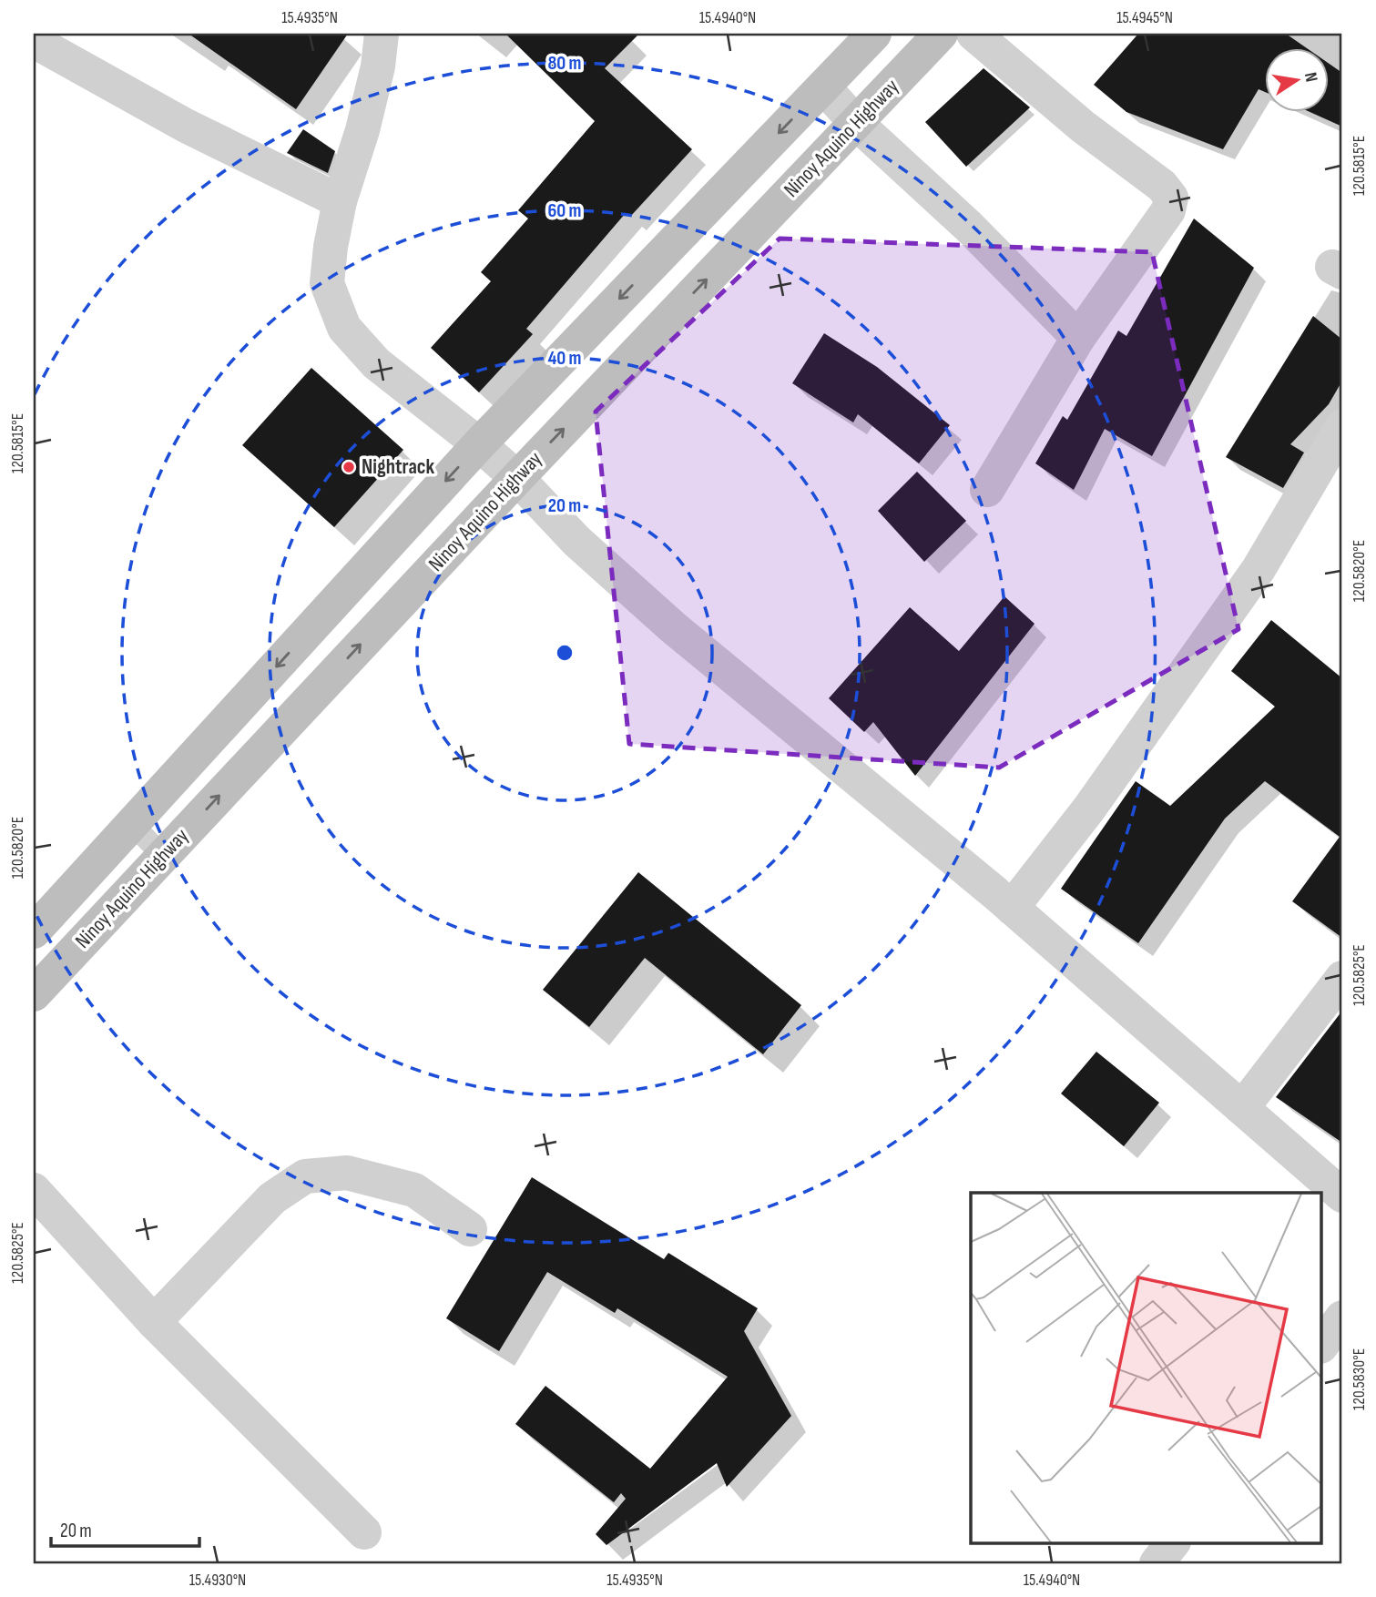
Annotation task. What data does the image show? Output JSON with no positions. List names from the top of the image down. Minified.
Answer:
{"streets":{"main road":["Ninoy Aquino Highway"]},"places":["Nightrack"],"scale_bar":"20 m","north":"right","coordinates":["15.4935°N","15.4940°N","15.4945°N","120.5815°E","120.5820°E","120.5825°E","120.5830°E","15.4930°N"],"rings":["80 m","60 m","40 m","20 m"]}
